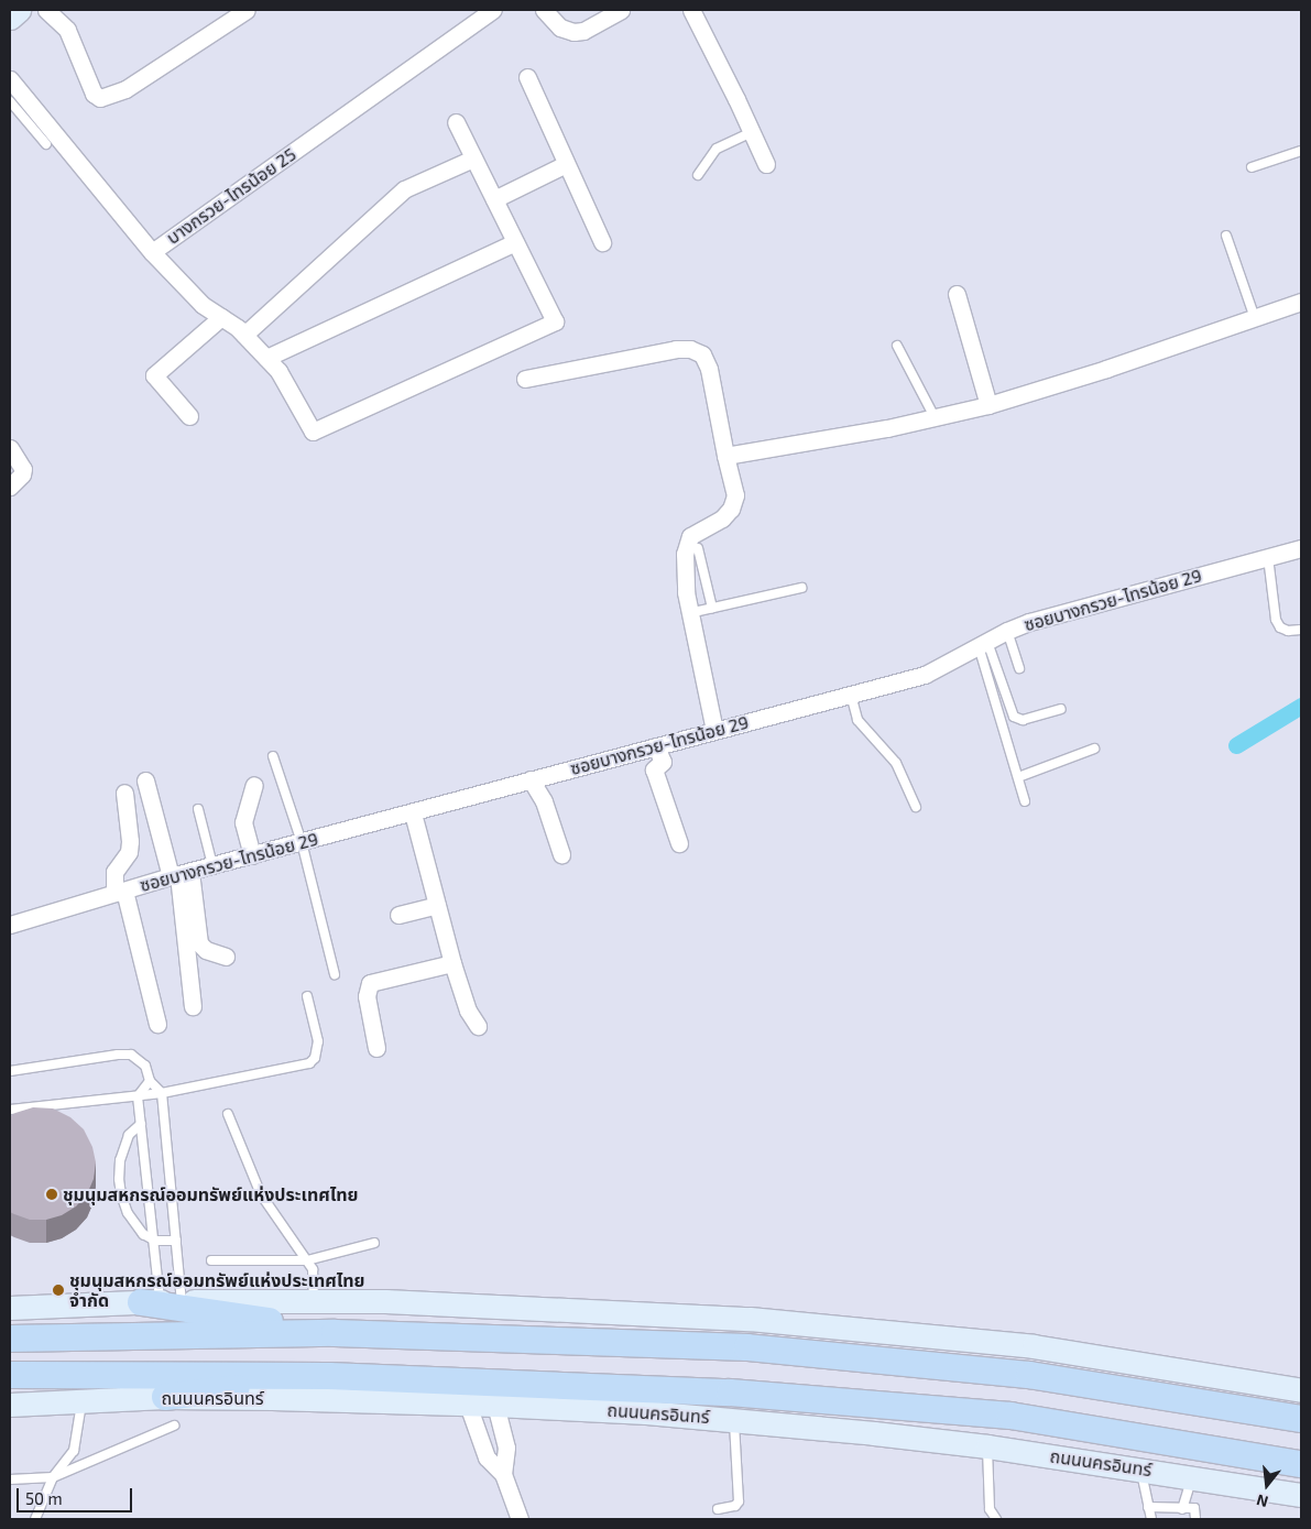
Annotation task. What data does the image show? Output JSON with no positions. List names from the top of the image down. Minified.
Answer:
{"streets":{"main road":["ถนนนครอินทร์"],"street":["บางกรวย-ไทรน้อย 25","ซอยบางกรวย-ไทรน้อย 29"]},"places":["ชุมนุมสหกรณ์ออมทรัพย์แห่งประเทศไทย","ชุมนุมสหกรณ์ออมทรัพย์แห่งประเทศไทย จำกัด"],"scale_bar":"50 m","north":"bottom"}
